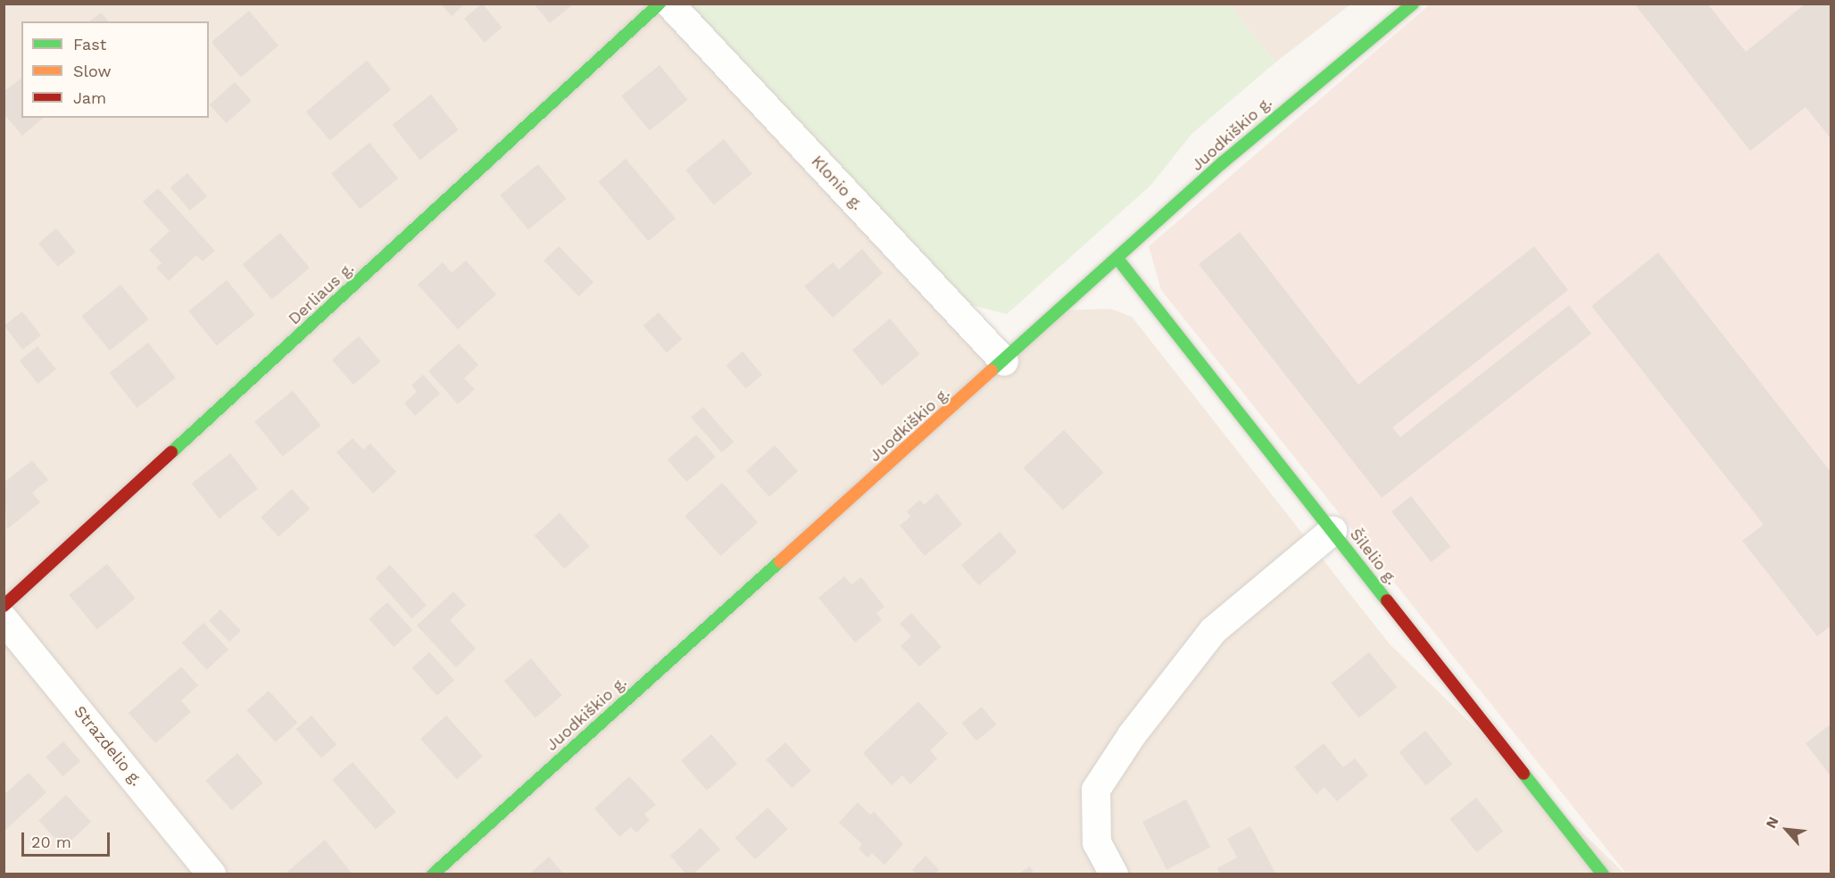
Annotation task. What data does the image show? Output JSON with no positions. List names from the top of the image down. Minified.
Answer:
{"streets":{"street":["Juodkiškio g.","Klonio g.","Derliaus g.","Šilelio g.","Strazdelio g."]},"crossings":[["Juodkiškio g.","Klonio g."],["Juodkiškio g.","Šilelio g."]],"legend":["Fast","Slow","Jam"],"scale_bar":"20 m","north":"top left"}
